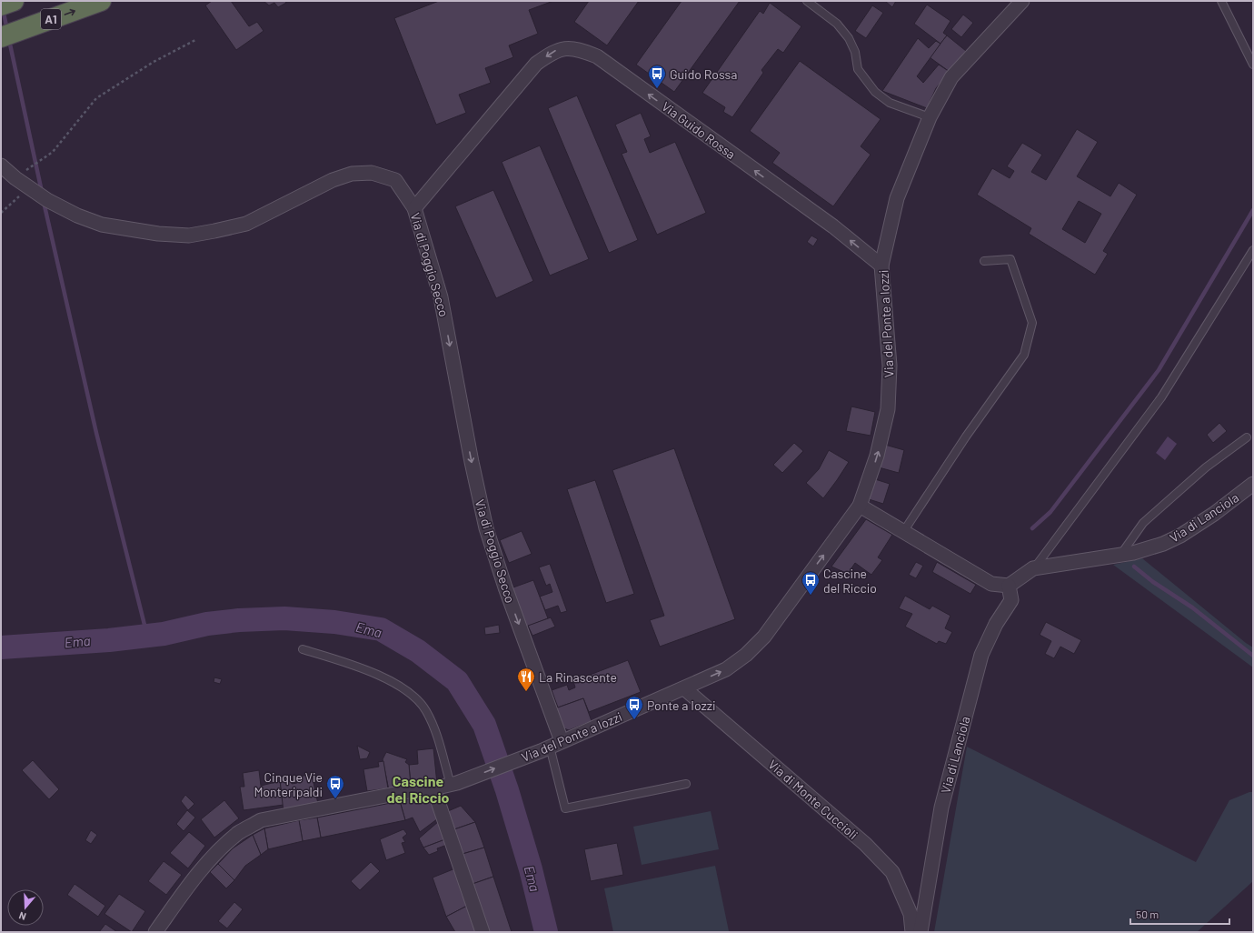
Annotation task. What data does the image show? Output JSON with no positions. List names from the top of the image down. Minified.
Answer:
{"streets":{"highway":["A1"],"street":["Via Guido Rossa","Via di Poggio Secco","Via del Ponte a Iozzi","Via di Lanciola","Via di Monte Cuccioli"]},"crossings":[["Via Guido Rossa","Via di Poggio Secco"],["Via Guido Rossa","Via del Ponte a Iozzi"],["Via di Poggio Secco","Via del Ponte a Iozzi"],["Via del Ponte a Iozzi","Via di Monte Cuccioli"]],"one_way":["Via di Poggio Secco","Via del Ponte a Iozzi"],"districts":["Cascine del Riccio"],"water":["Ema"],"places":{"bus stop":["Guido Rossa","Cascine del Riccio","Ponte a Iozzi","Cinque Vie Monteripaldi"],"restaurant":["La Rinascente"]},"scale_bar":"50 m","north":"bottom"}
